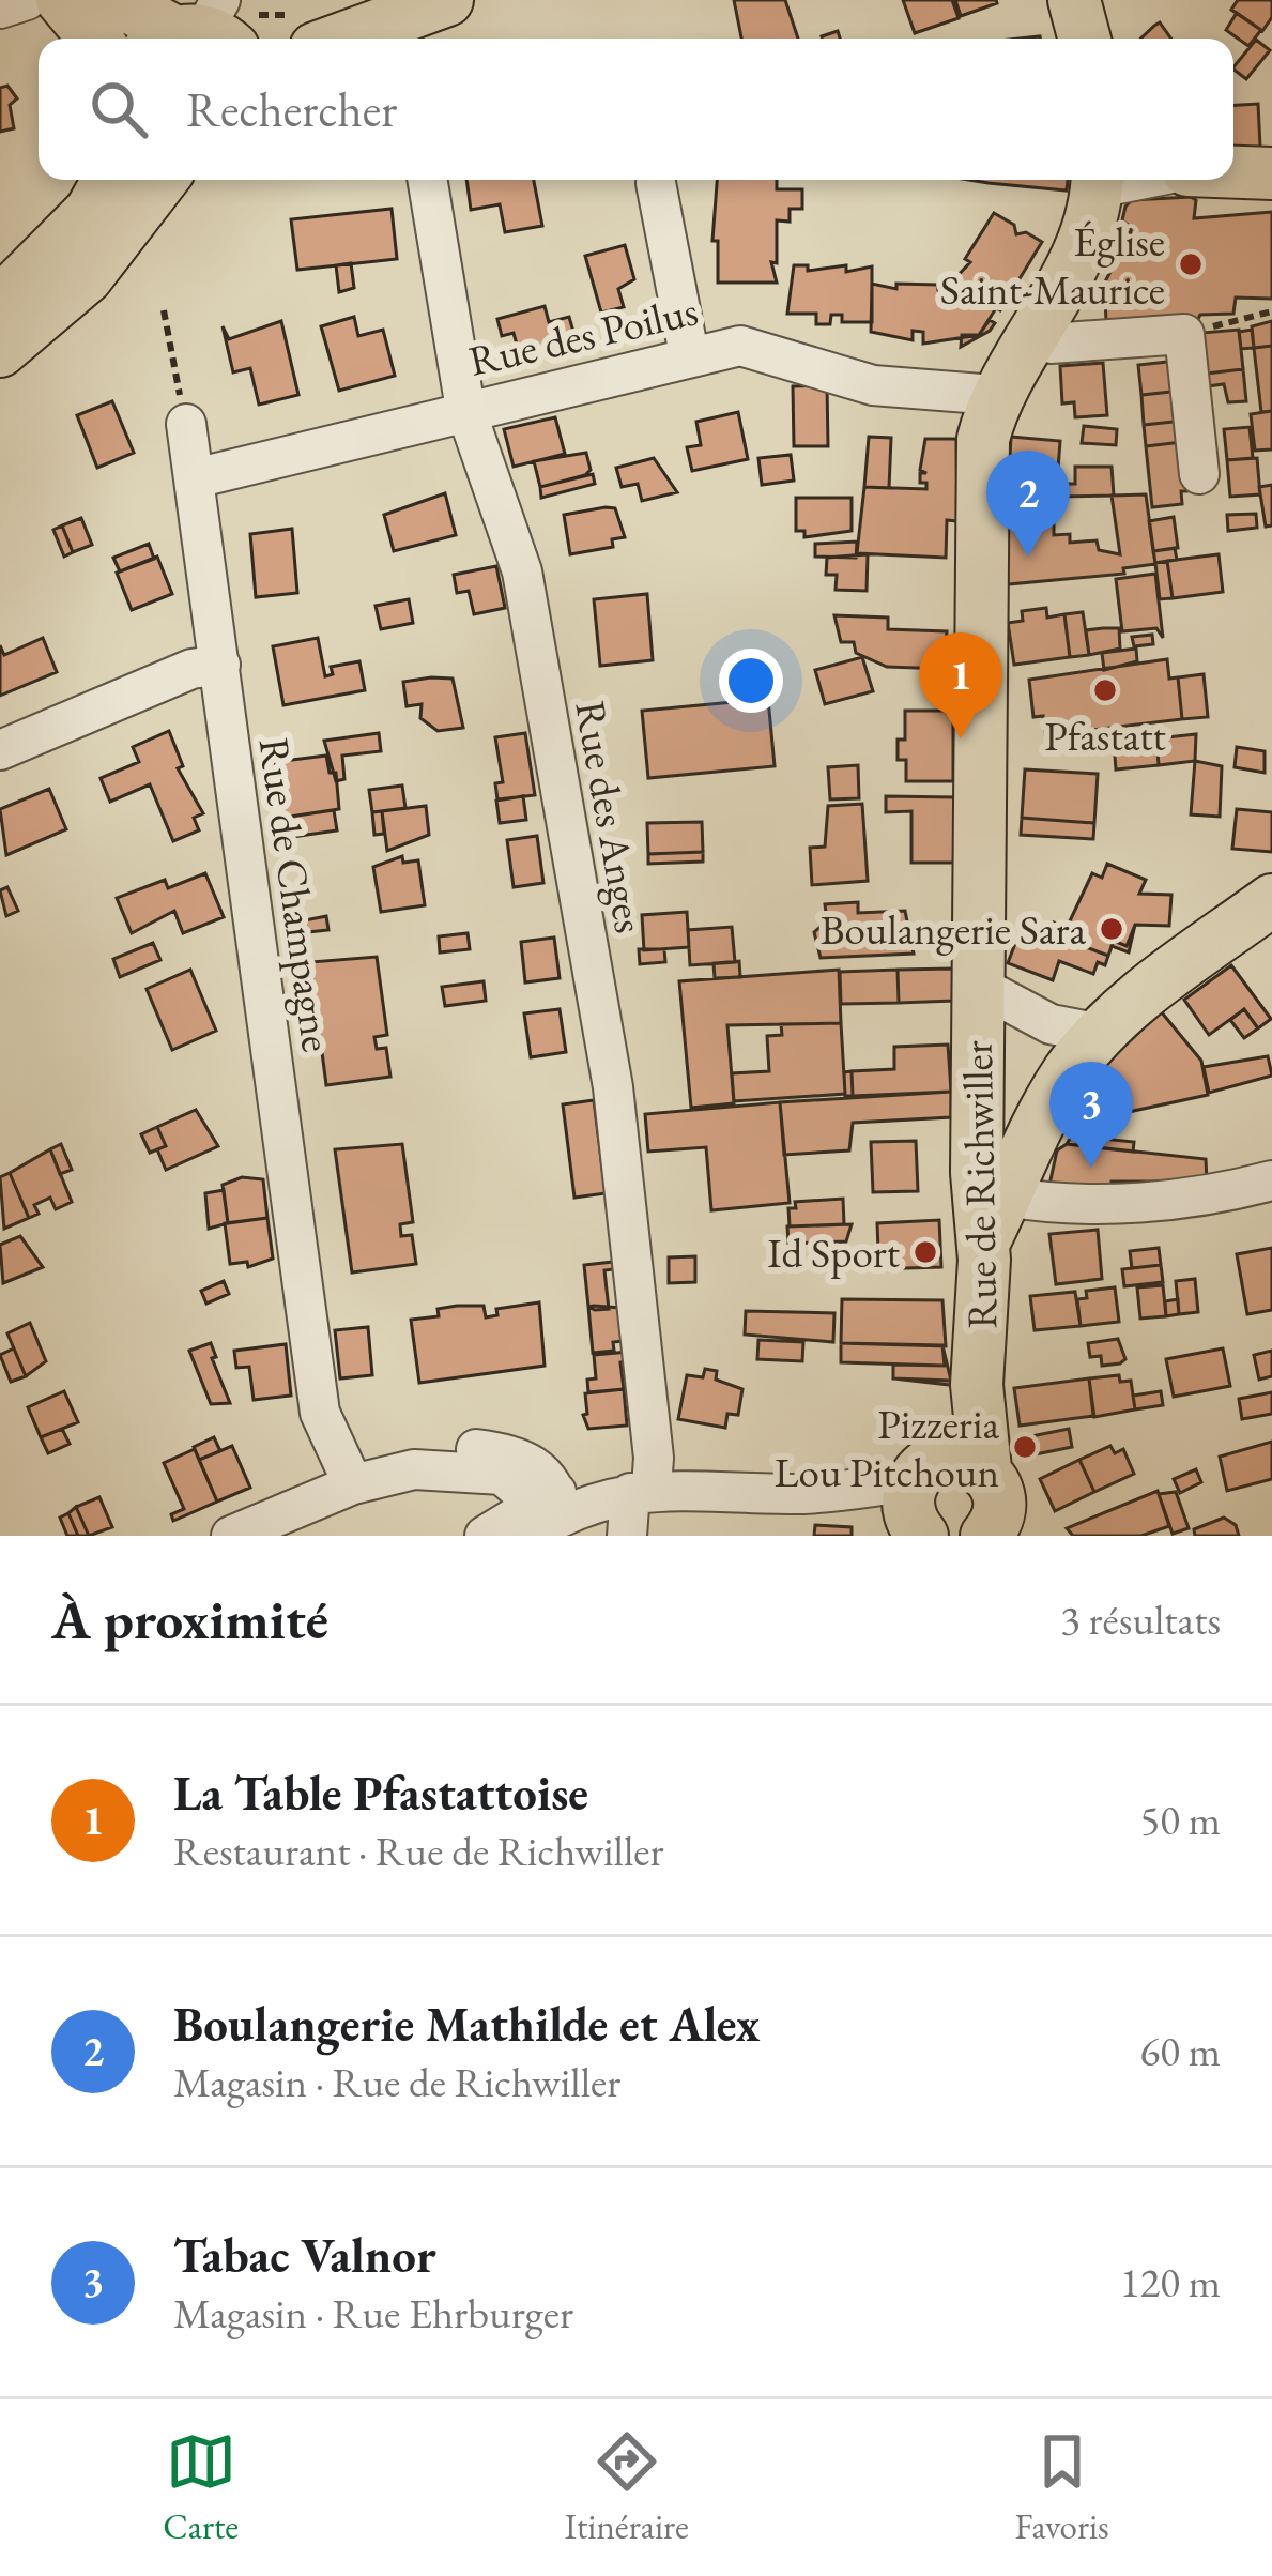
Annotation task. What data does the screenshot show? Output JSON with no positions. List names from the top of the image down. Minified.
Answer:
{"streets":{"main road":["Rue de Richwiller"],"street":["Rue des Poilus","Rue des Anges","Rue de Champagne"]},"crossings":[["Rue des Poilus","Rue des Anges"],["Rue des Poilus","Rue de Champagne"],["Rue des Poilus","Rue de Richwiller"]],"places":["Église Saint-Maurice","Pfastatt","Boulangerie Sara","Id Sport","Pizzeria Lou Pitchoun"],"page":{"search":"Rechercher","pins":["2","1","3"],"heading":["À proximité","3 résultats"],"list":[{"mark":"1","name":"La Table Pfastattoise","note":"Restaurant · Rue de Richwiller","value":"50 m"},{"mark":"2","name":"Boulangerie Mathilde et Alex","note":"Magasin · Rue de Richwiller","value":"60 m"},{"mark":"3","name":"Tabac Valnor","note":"Magasin · Rue Ehrburger","value":"120 m"}],"nav":["Carte","Itinéraire","Favoris"]}}
